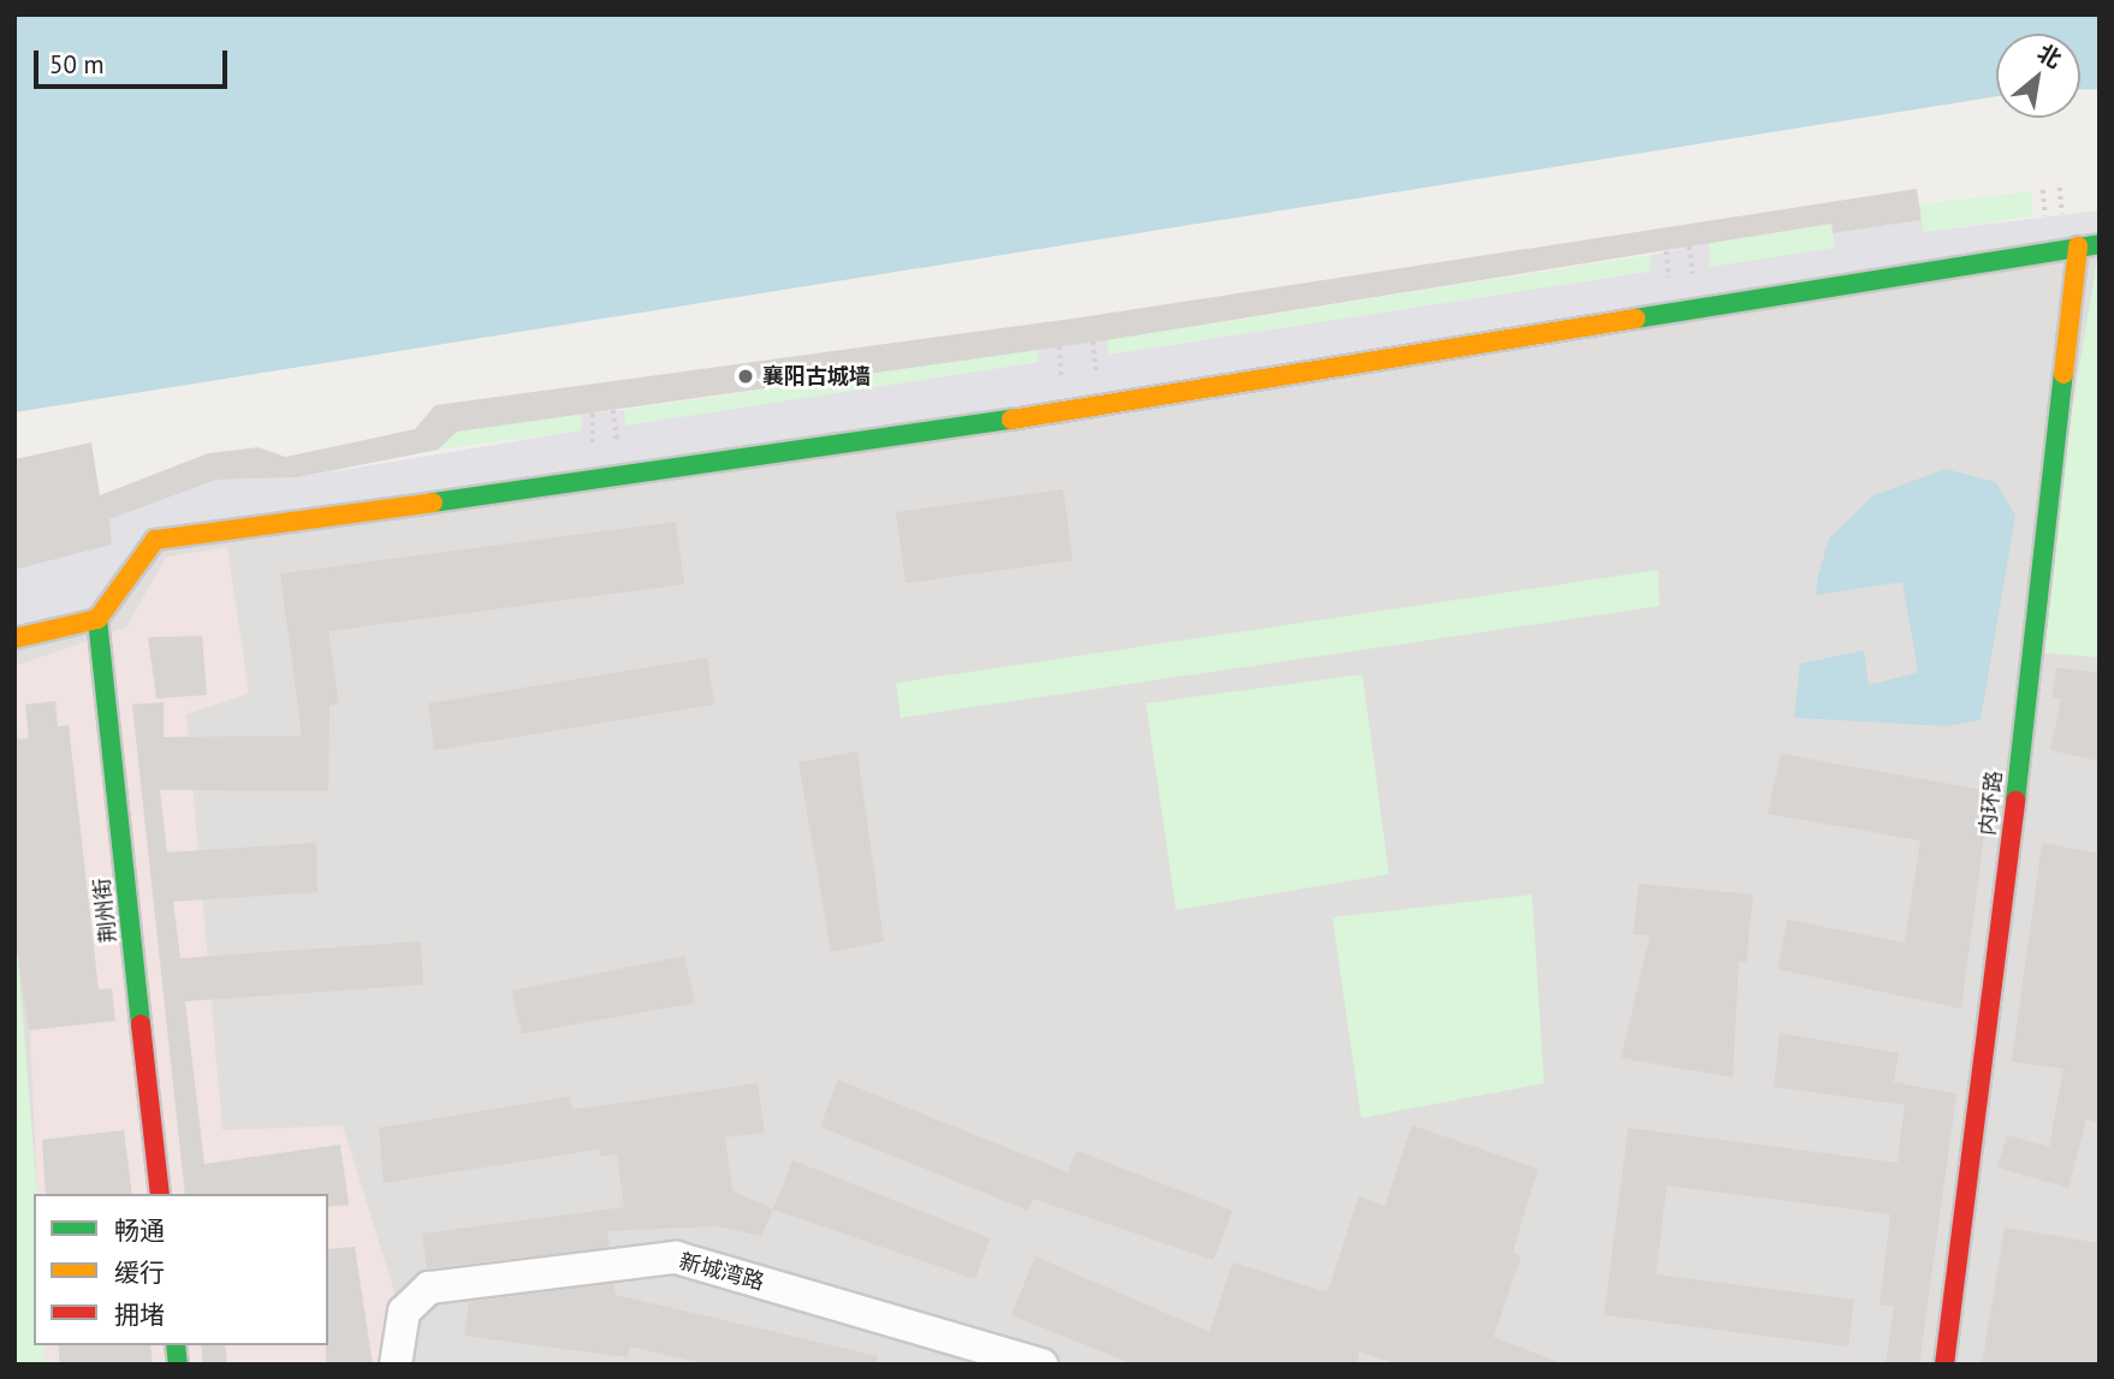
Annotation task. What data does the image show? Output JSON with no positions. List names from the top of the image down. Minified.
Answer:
{"streets":{"street":["内环路","荆州街","新城湾路"]},"places":["襄阳古城墙"],"legend":["畅通","缓行","拥堵"],"scale_bar":"50 m","north":"top right"}
